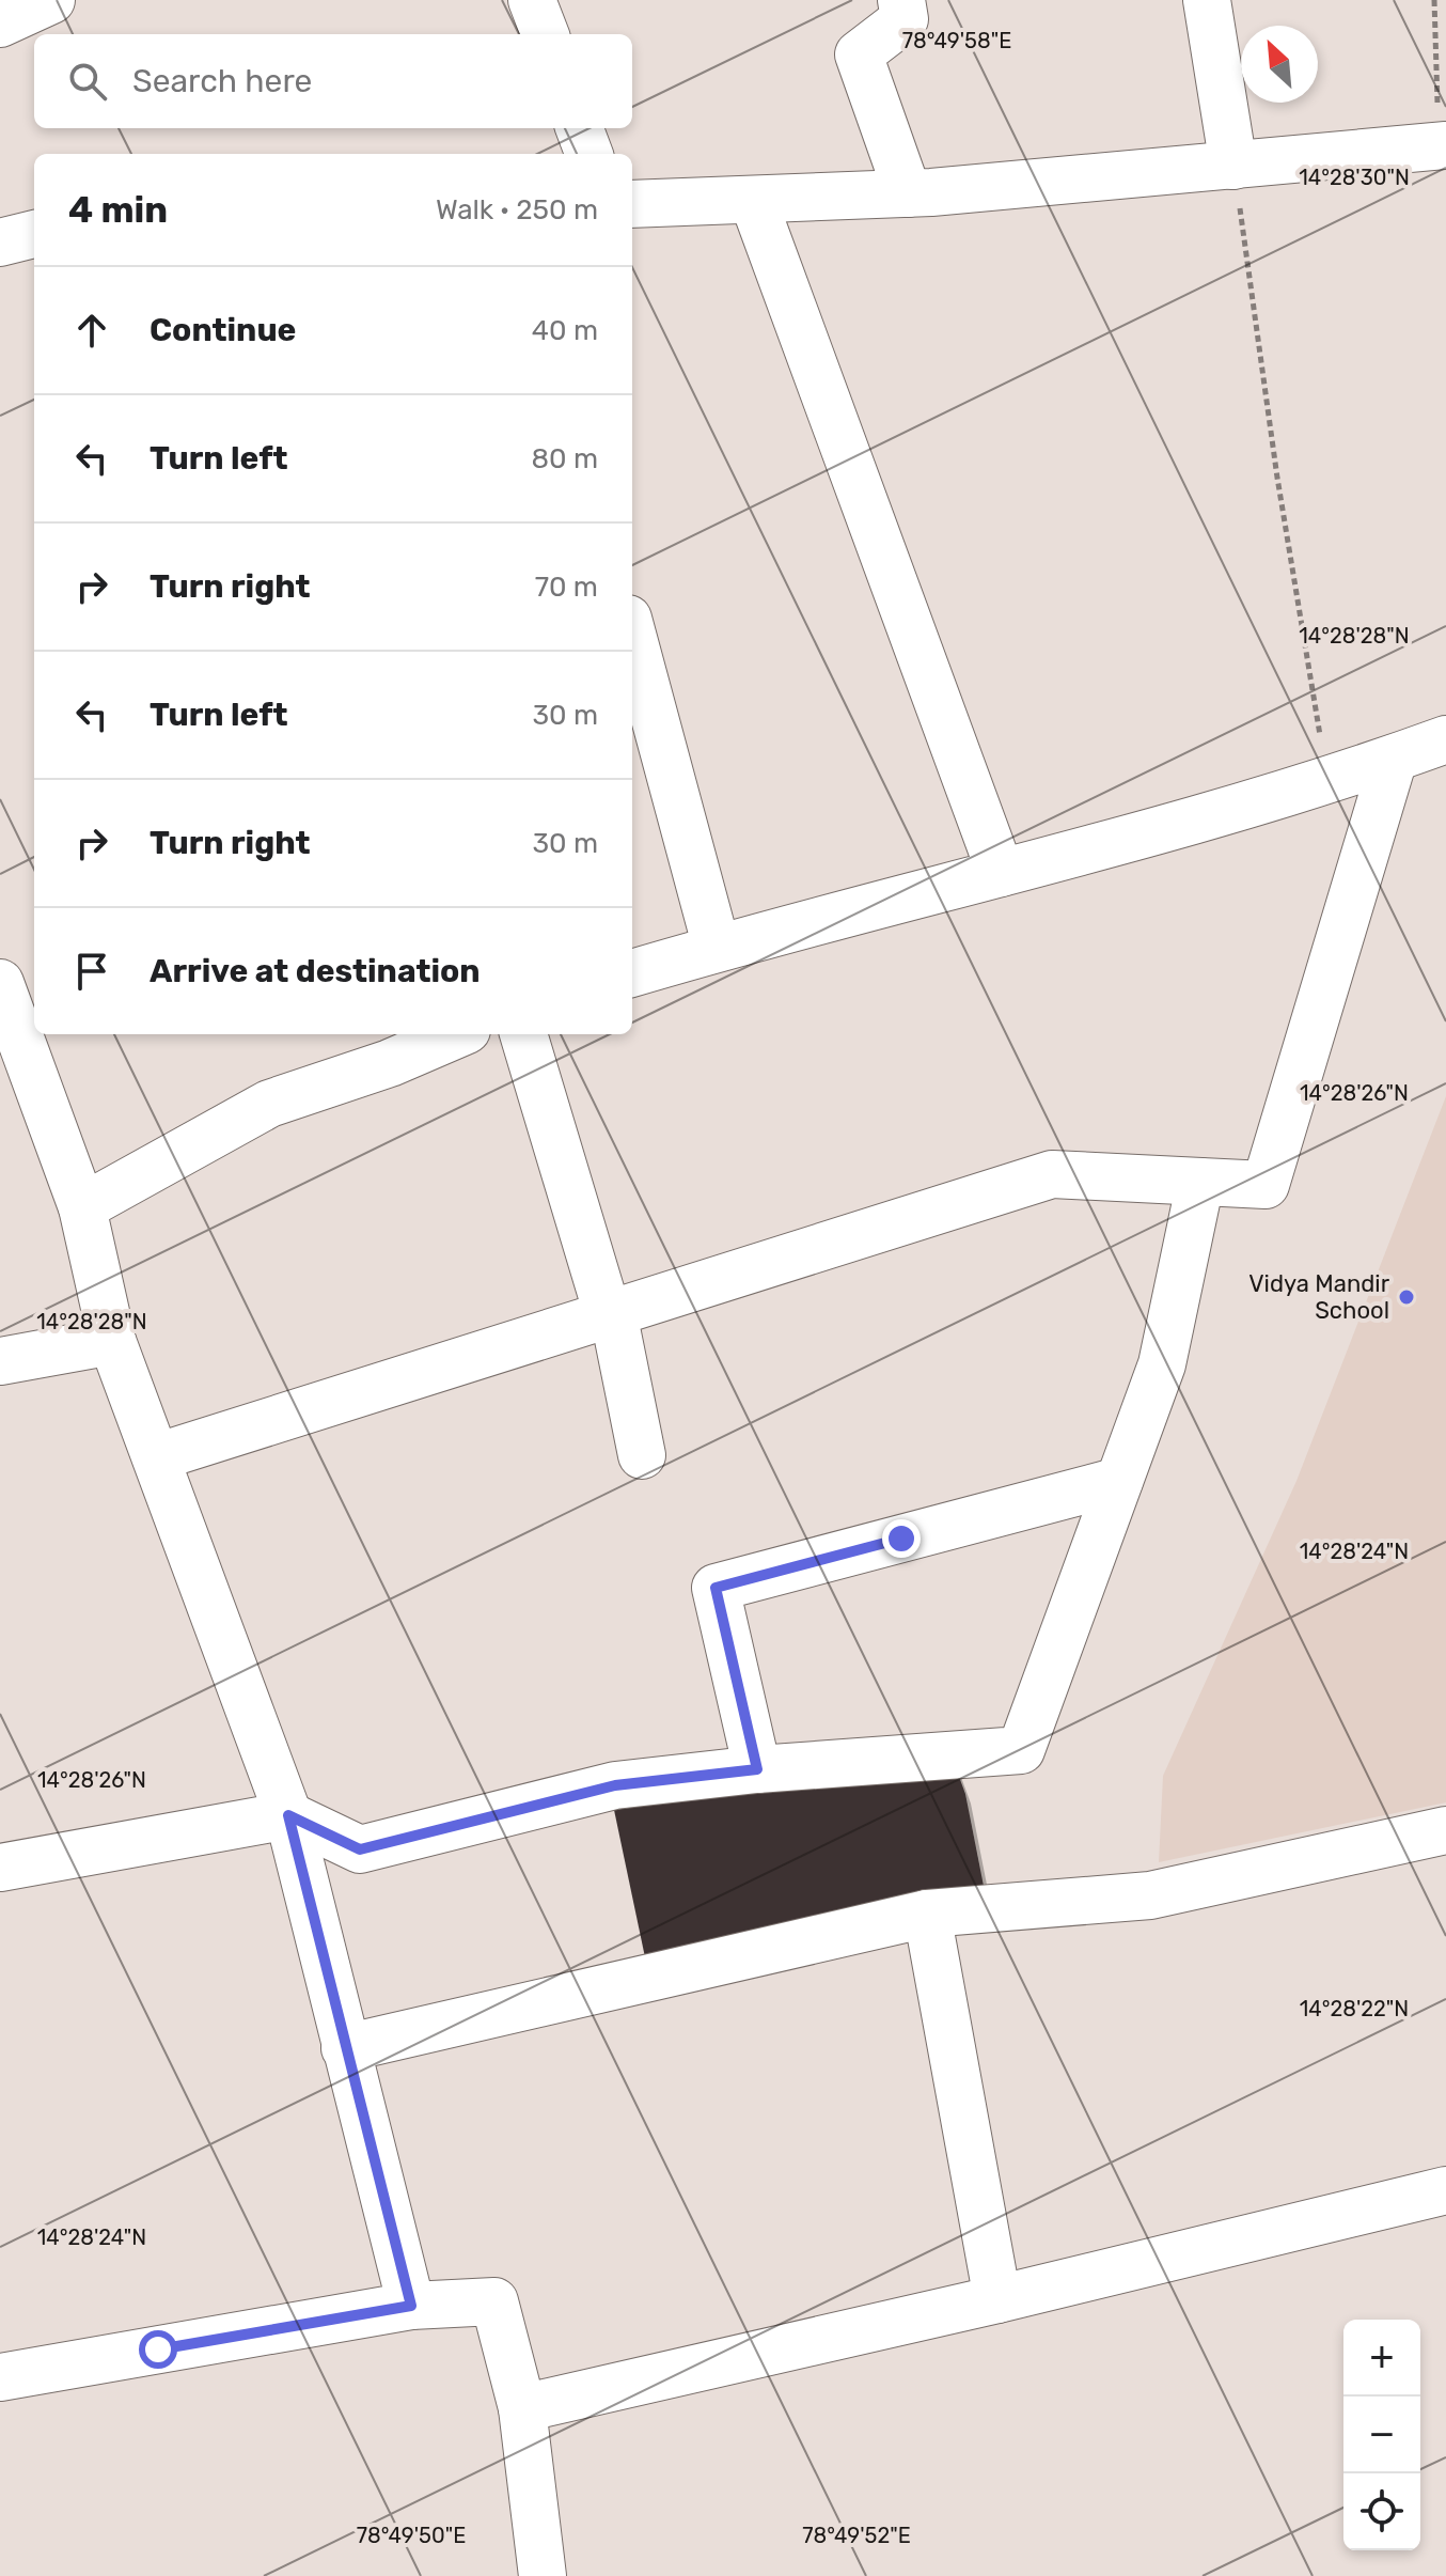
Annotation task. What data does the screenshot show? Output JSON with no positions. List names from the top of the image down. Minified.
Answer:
{"places":["Vidya Mandir School"],"north":"top left","page":{"search":"Search here","heading":["4 min","Walk · 250 m"],"list":[["Continue","40 m"],["Turn left","80 m"],["Turn right","70 m"],["Turn left","30 m"],["Turn right","30 m"],"Arrive at destination"],"map_buttons":["+","−"]},"coordinates":["78°49'58\"E","14°28'30\"N","14°28'28\"N","14°28'26\"N","14°28'24\"N","14°28'22\"N","78°49'50\"E","78°49'52\"E"]}
